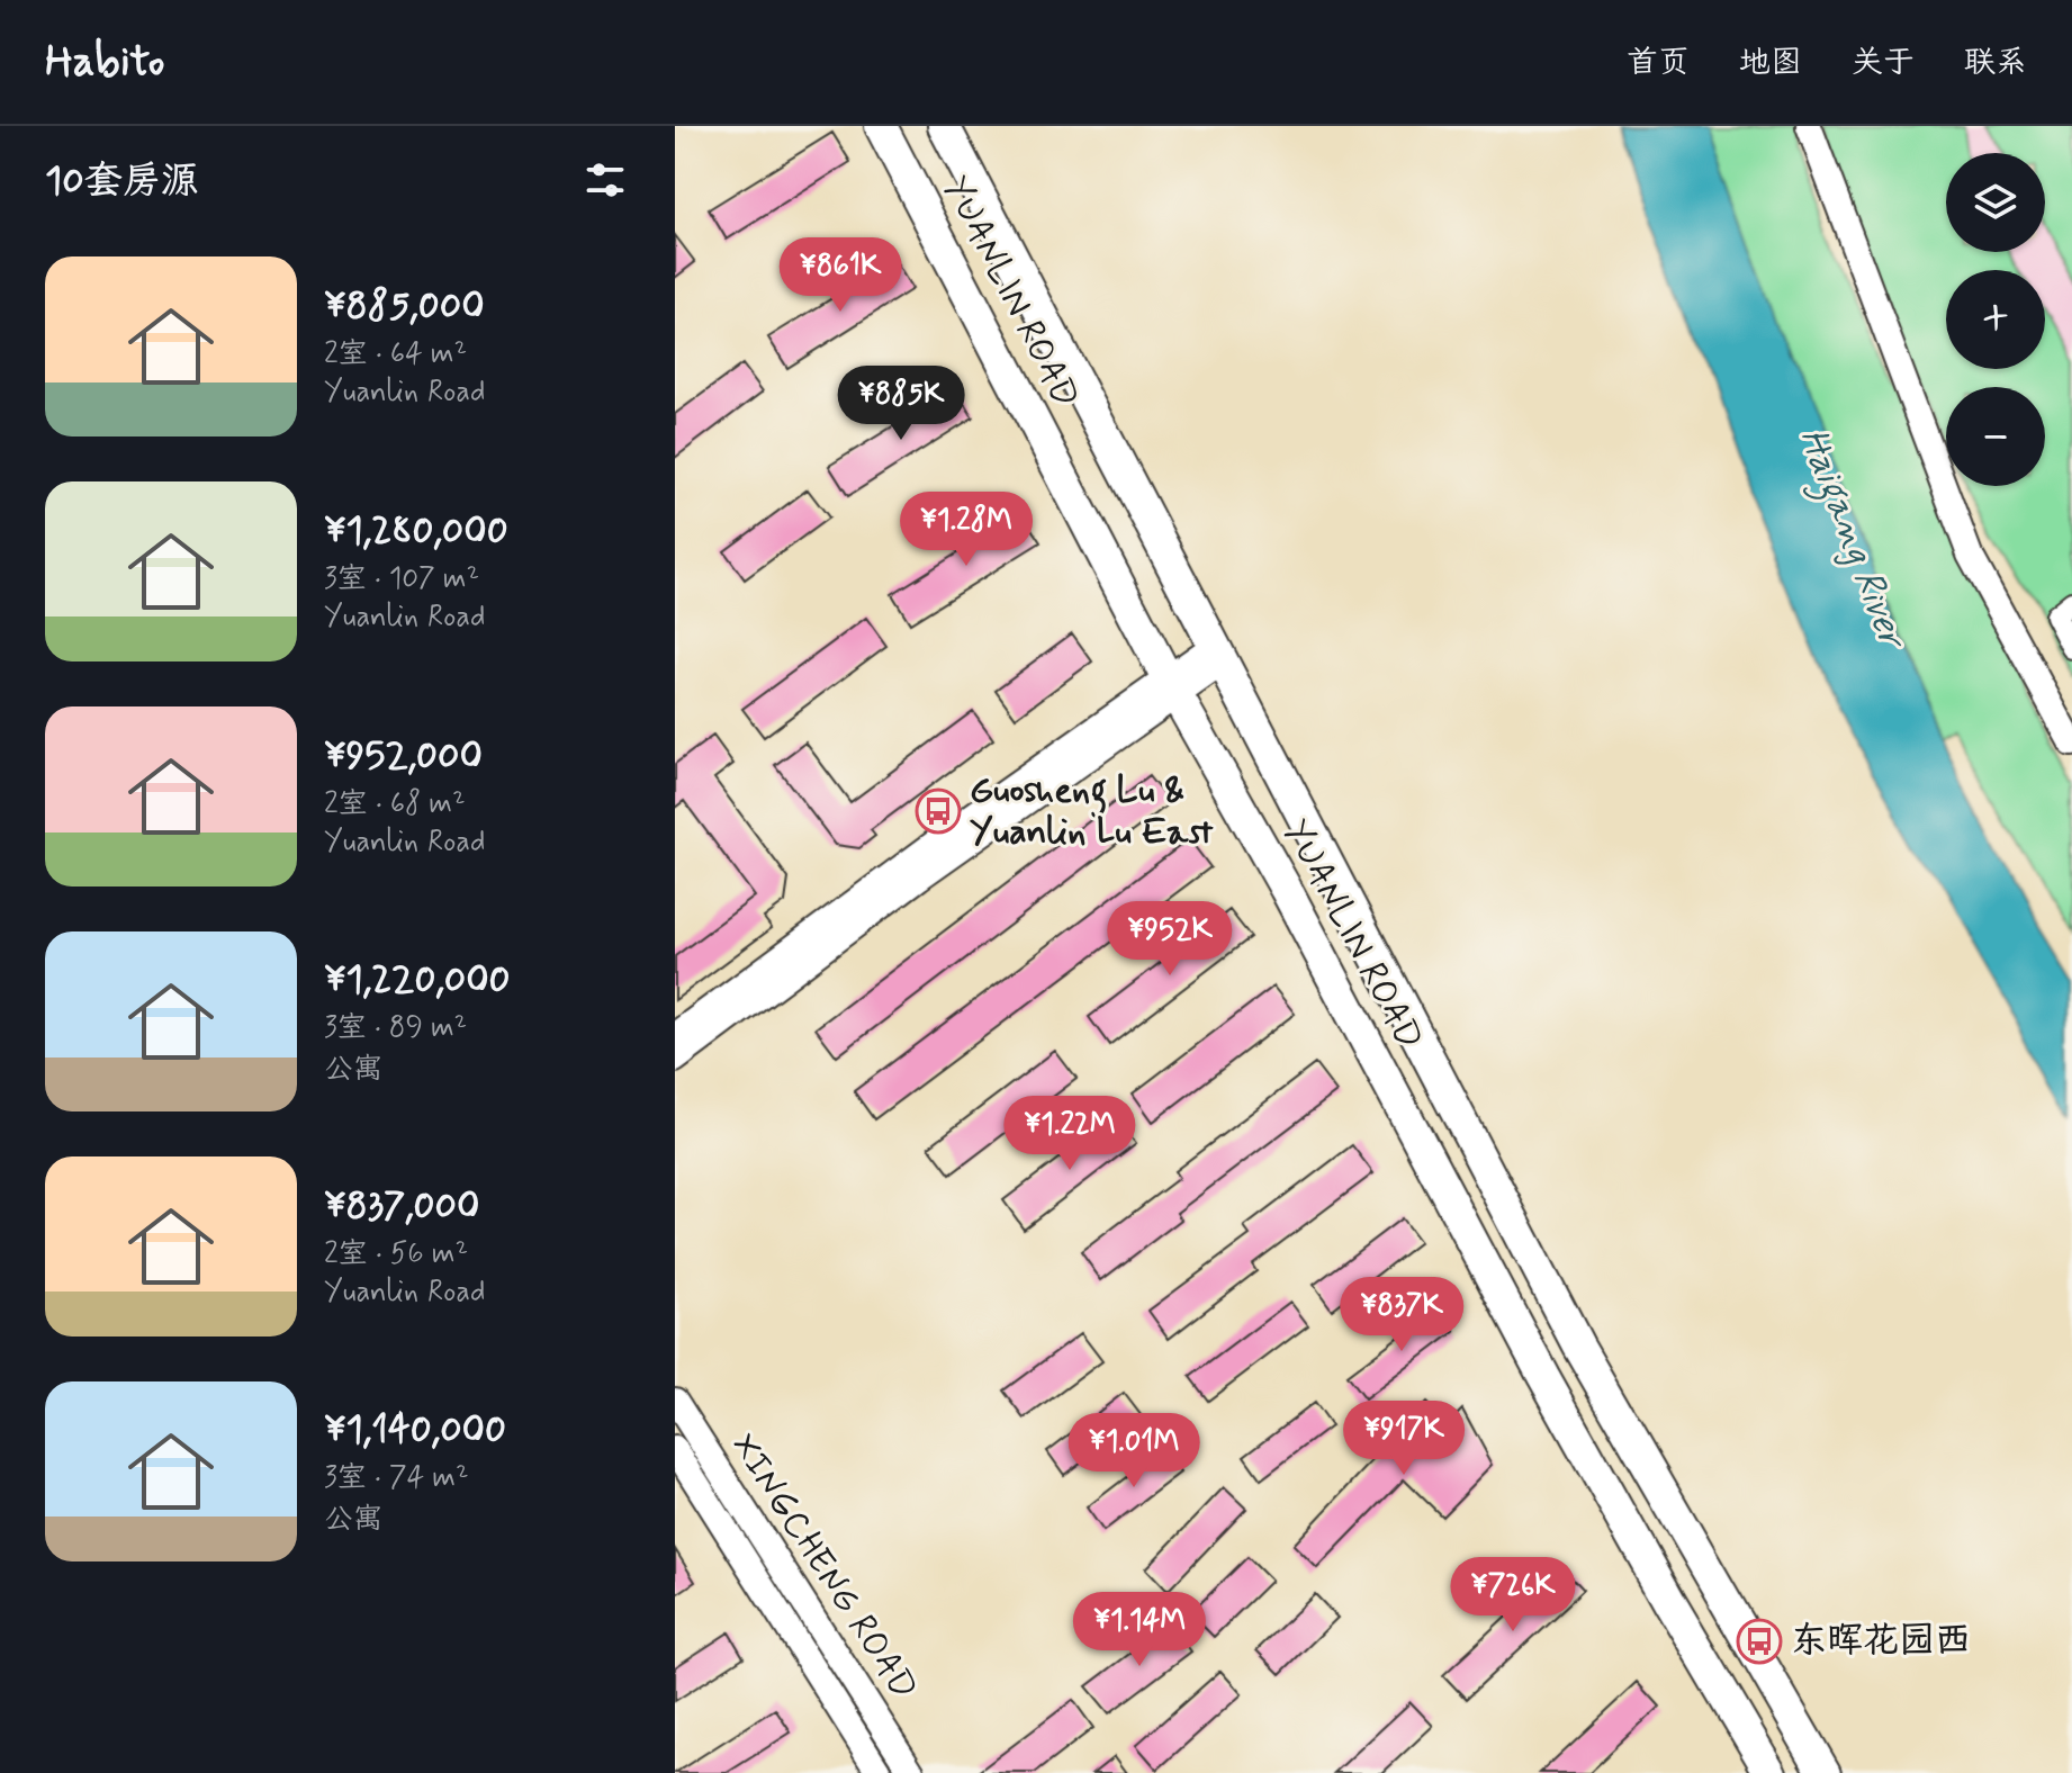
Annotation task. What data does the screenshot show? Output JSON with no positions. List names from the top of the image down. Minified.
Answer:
{"streets":{"main road":["YUANLIN ROAD"],"street":["XINGCHENG ROAD"]},"water":["Haigang River"],"places":{"bus stop":["Guosheng Lu & Yuanlin Lu East","东晖花园西"]},"page":{"header":"Habito","nav":["首页","地图","关于","联系"],"heading":"10套房源","map_buttons":["+","−"],"list":[{"name":"¥885,000","note":"2室 · 64 m² · Yuanlin Road"},{"name":"¥1,280,000","note":"3室 · 107 m² · Yuanlin Road"},{"name":"¥952,000","note":"2室 · 68 m² · Yuanlin Road"},{"name":"¥1,220,000","note":"3室 · 89 m² · 公寓"},{"name":"¥837,000","note":"2室 · 56 m² · Yuanlin Road"},{"name":"¥1,140,000","note":"3室 · 74 m² · 公寓"}],"price":["¥861K","¥885K","¥1.28M","¥952K","¥1.22M","¥837K","¥917K","¥1.01M","¥726K","¥1.14M"]}}
